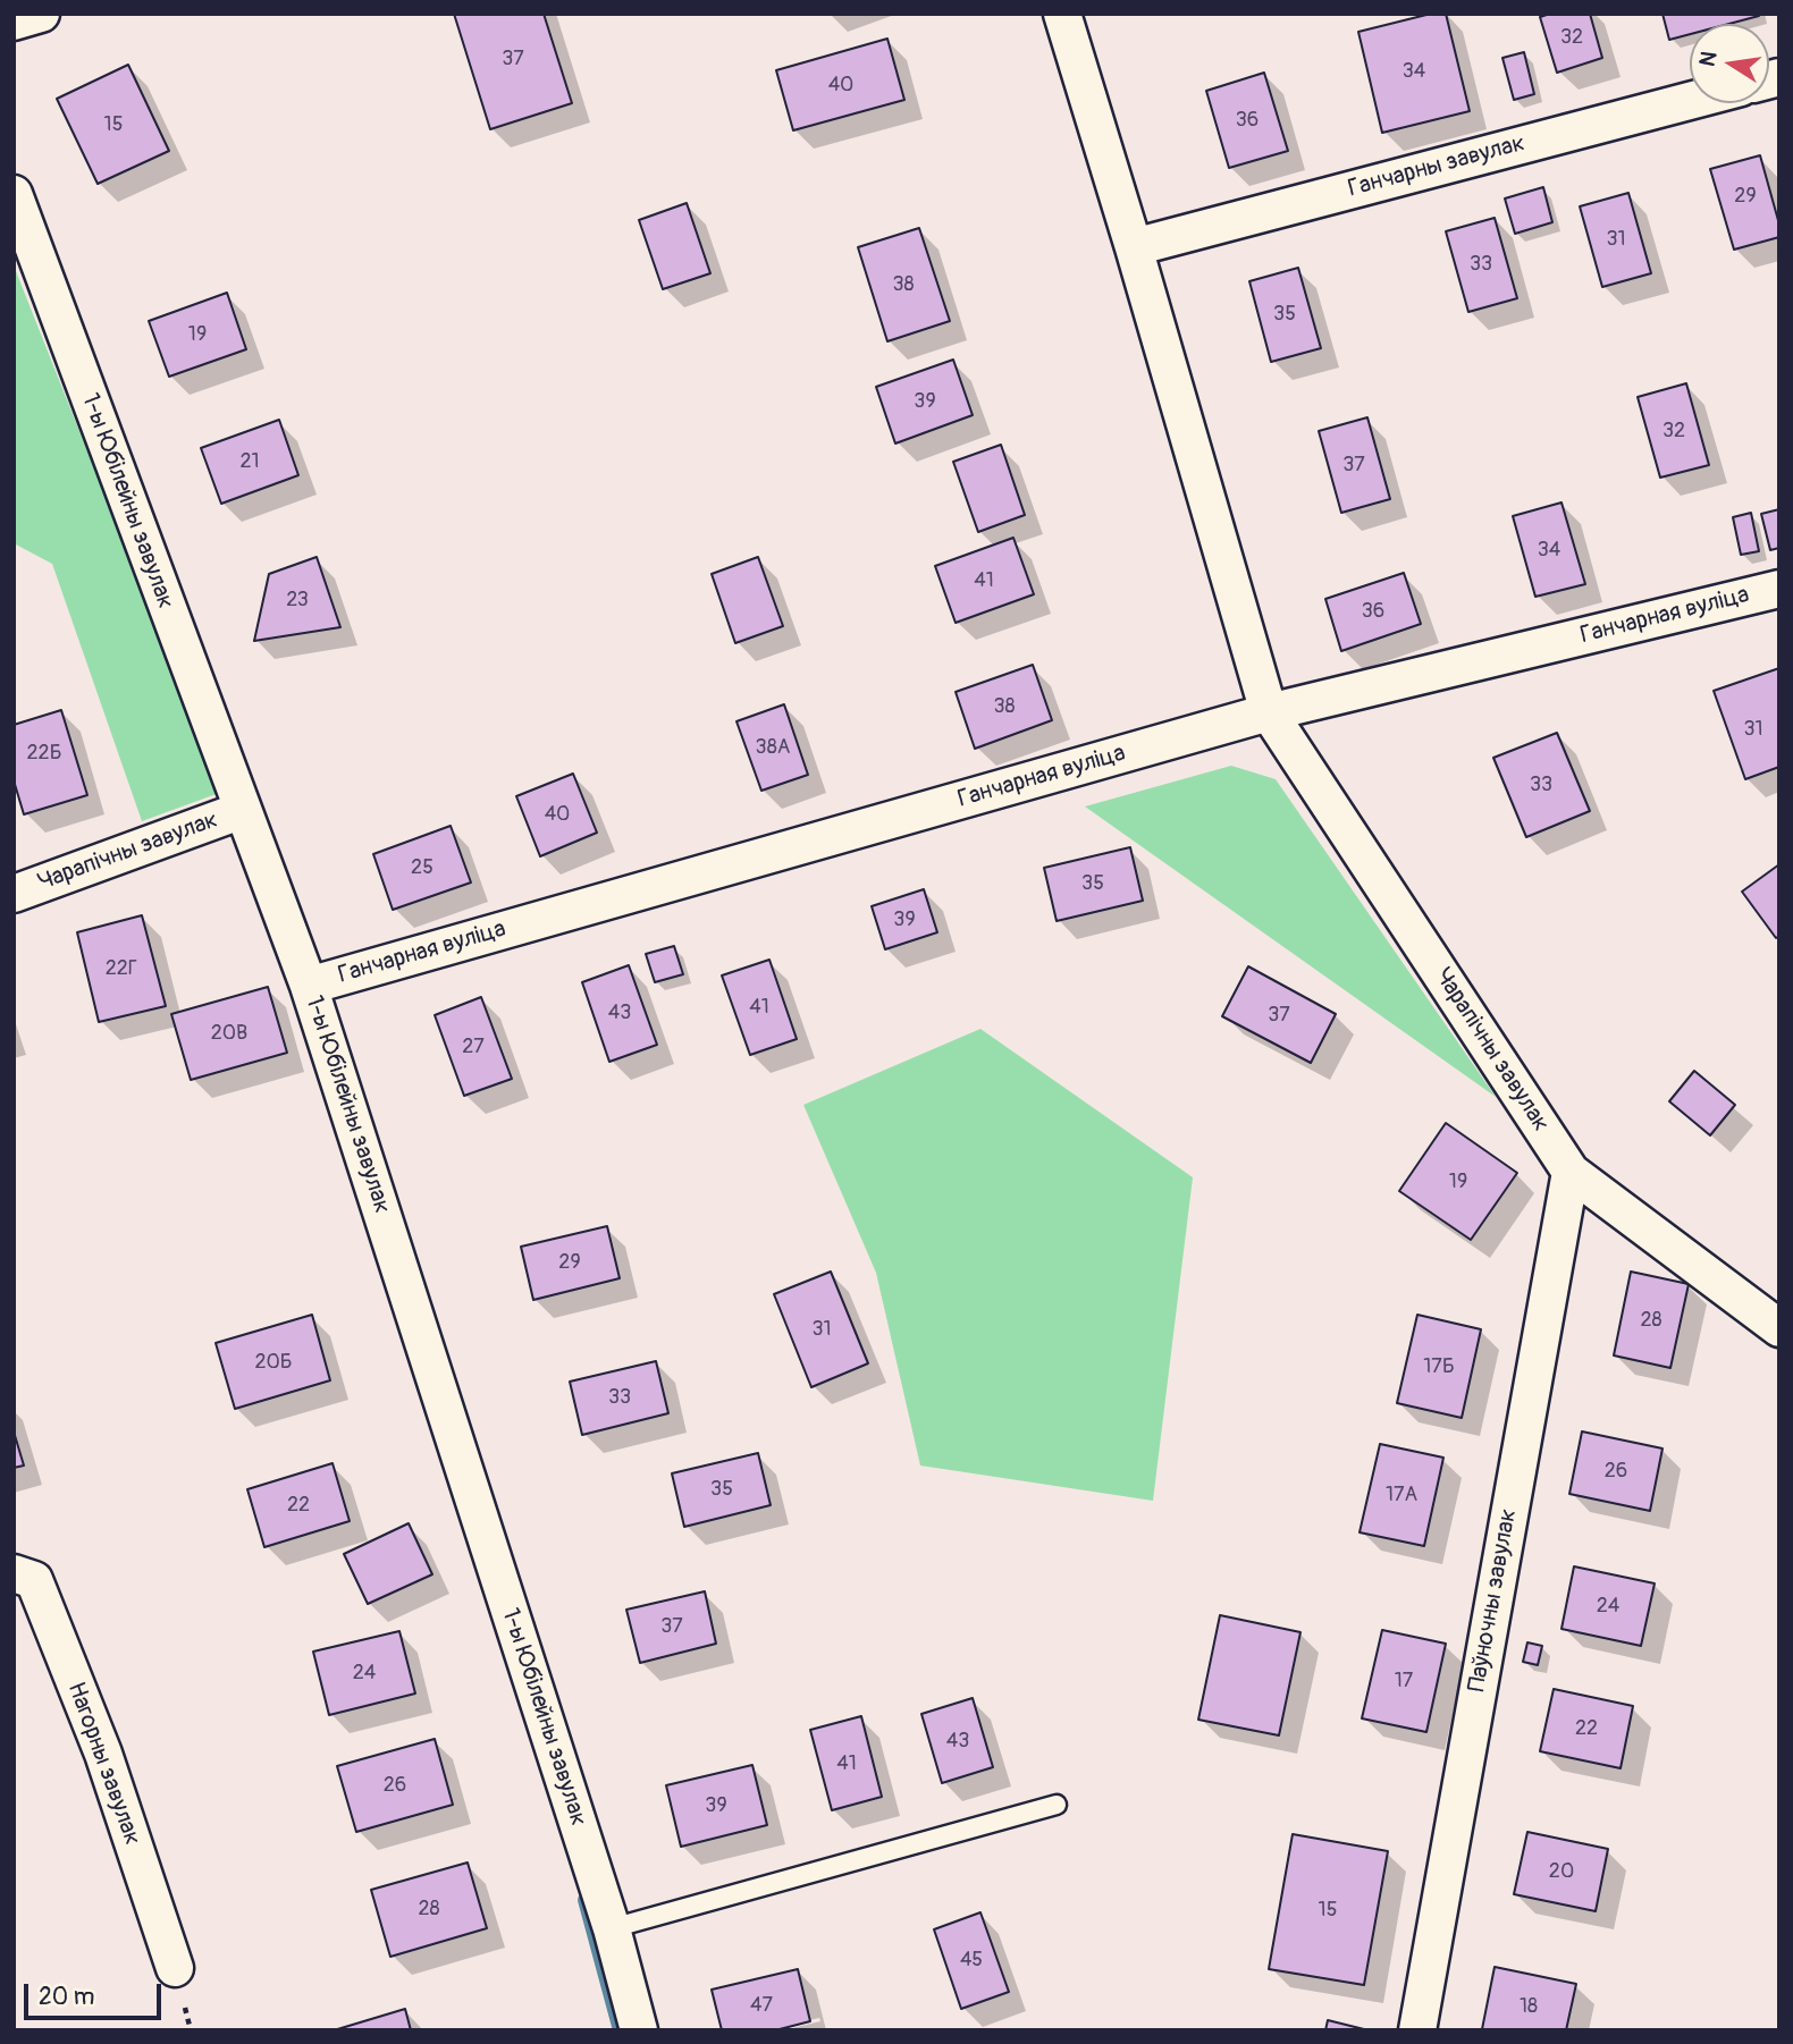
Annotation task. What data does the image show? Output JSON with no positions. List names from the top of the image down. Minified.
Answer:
{"streets":{"street":["Ганчарны завулак","1-ы Юбілейны завулак","Ганчарная вуліца","Чарапічны завулак","Паўночны завулак","Нагорны завулак"]},"crossings":[["1-ы Юбілейны завулак","Ганчарная вуліца"],["1-ы Юбілейны завулак","Чарапічны завулак"],["Ганчарная вуліца","Чарапічны завулак"],["Чарапічны завулак","Паўночны завулак"]],"house_numbers":["32","37","34","40","36","15","29","31","33","38","35","19","39","32","21","37","34","41","23","36","38","31","38А","22Б","33","40","25","35","39","22Г","41","43","37","20В","27","19","29","28","31","20Б","17Б","33","26","35","17А","22","24","37","24","17","22","43","41","26","39","20","28","15","45","47","18"],"scale_bar":"20 m","north":"left"}
